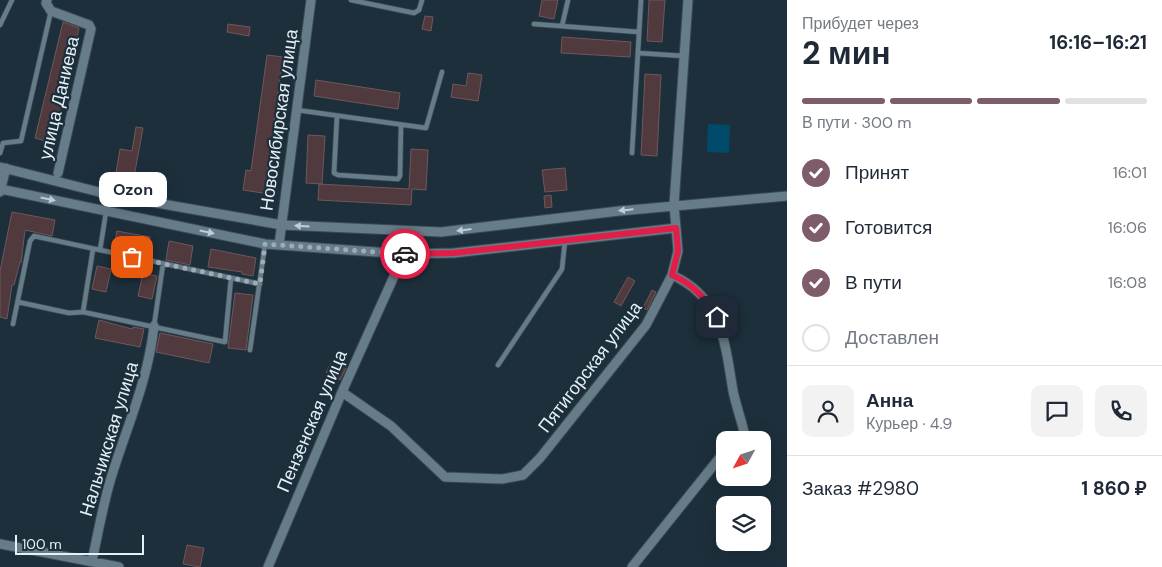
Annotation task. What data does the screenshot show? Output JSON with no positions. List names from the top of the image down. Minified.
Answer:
{"streets":{"street":["улица Даниева","Новосибирская улица","Пятигорская улица","Пензенская улица","Нальчикская улица"]},"crossings":[["Пятигорская улица","Пензенская улица"]],"places":["Ozon"],"scale_bar":"100 m","north":"bottom left","page":{"heading":["2 мин","Прибудет через","16:16–16:21"],"panel":["Анна","Курьер · 4.9","Заказ #2980","1 860 ₽"],"bar":"В пути · 300 m","list":[["Принят","16:01"],["Готовится","16:06"],["В пути","16:08"],"Доставлен"],"bubble":"Ozon","scale":"100 m"}}
